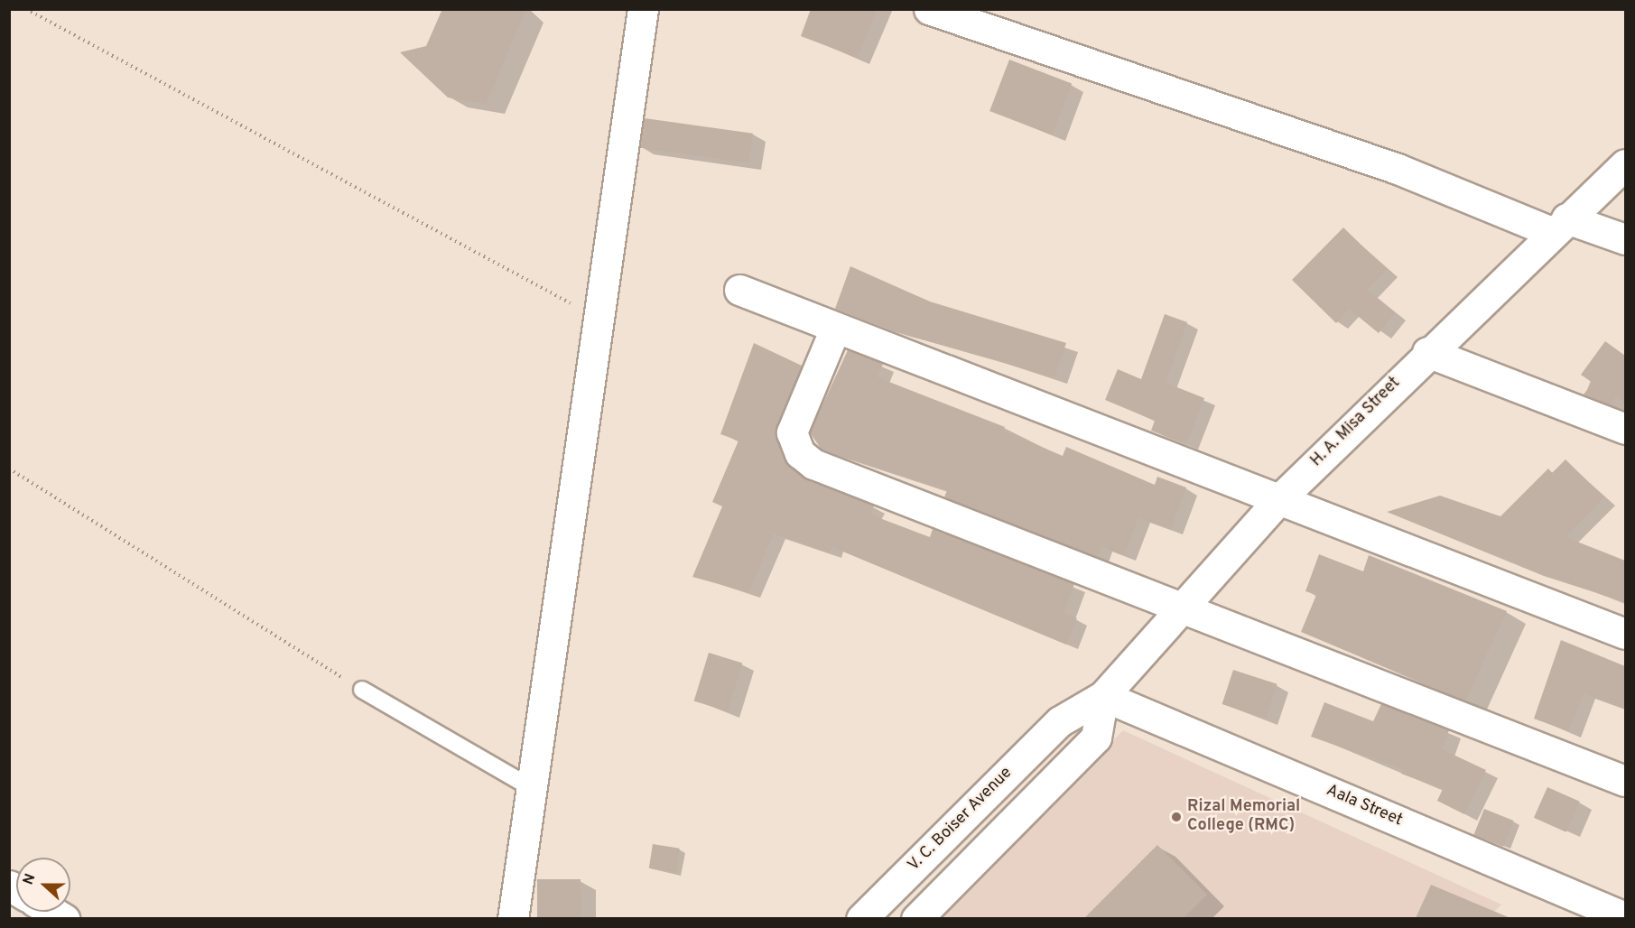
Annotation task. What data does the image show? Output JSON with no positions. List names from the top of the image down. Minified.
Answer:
{"streets":{"street":["H. A. Misa Street","Aala Street","V. C. Boiser Avenue"]},"crossings":[["H. A. Misa Street","Aala Street"],["H. A. Misa Street","V. C. Boiser Avenue"]],"places":["Rizal Memorial College (RMC)"],"north":"left"}
